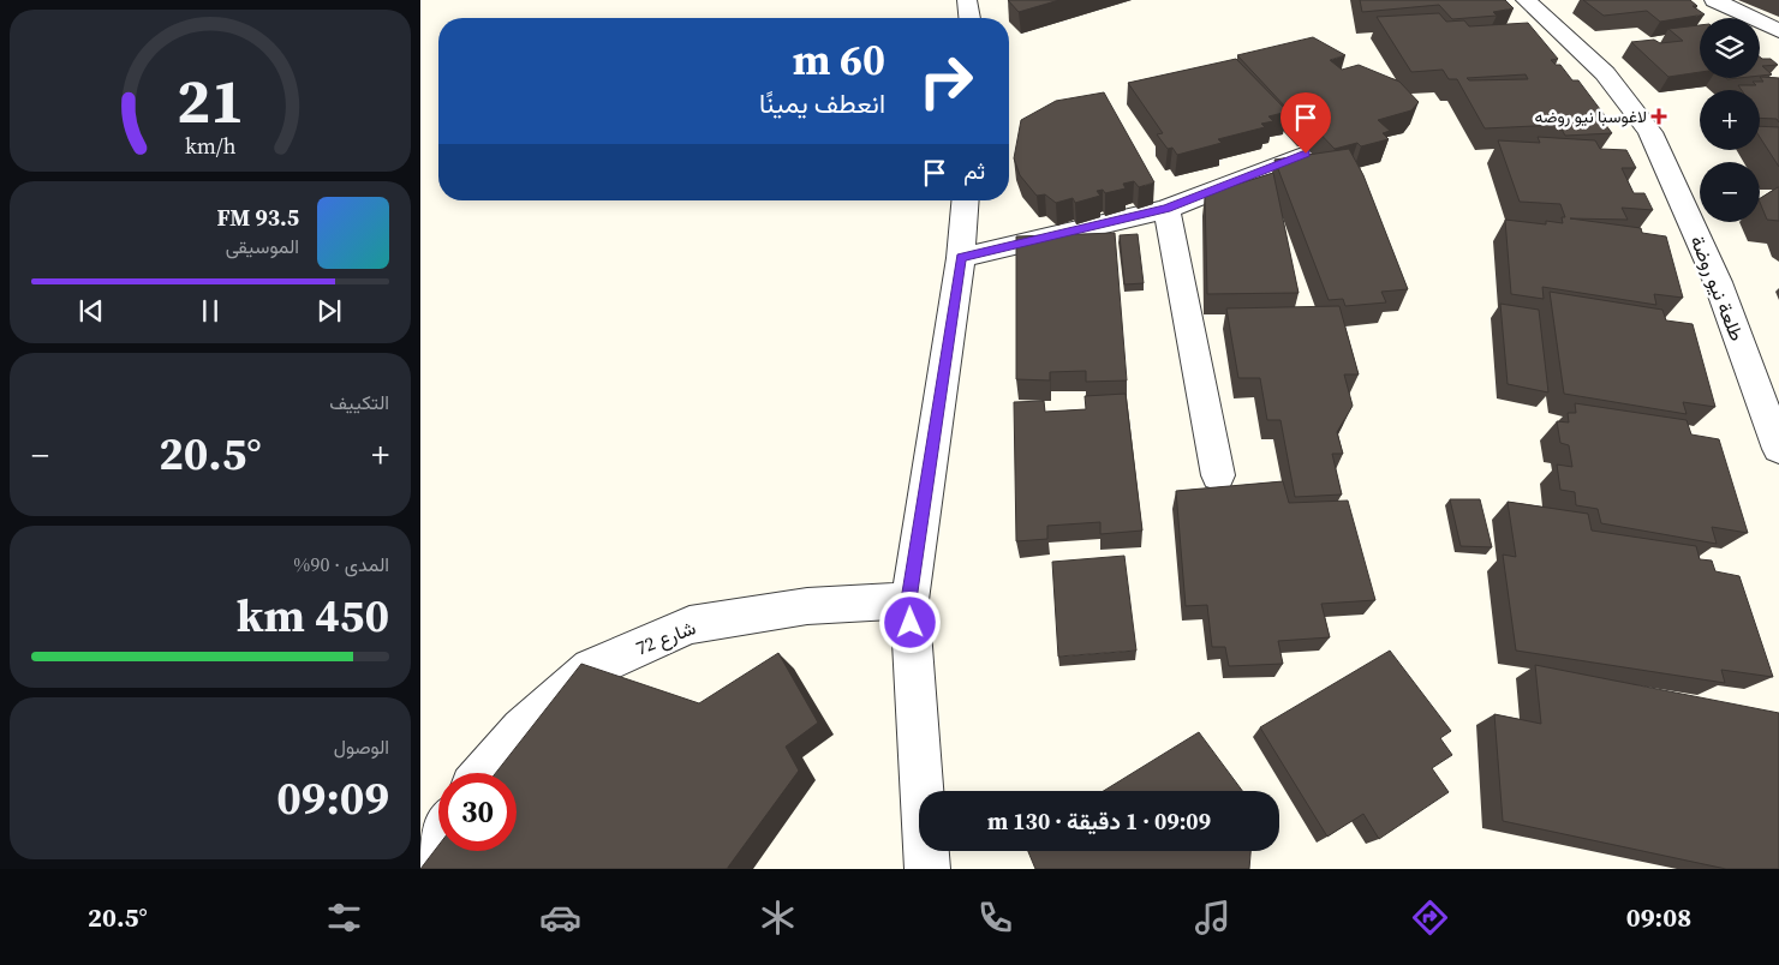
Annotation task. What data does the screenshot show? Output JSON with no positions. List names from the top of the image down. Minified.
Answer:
{"streets":{"street":["طلعة نيو روضة","شارع 72"]},"places":{"health":["لاغوسبا نيو روضه"]},"page":{"map_buttons":["+","−"],"turn":["60 m","انعطف يمينًا"],"then":"ثم","song":["93.5 FM","الموسيقى"],"tile":["التكييف",["المدى · 90%","450 km"],["الوصول","09:09"]],"heat":["−","20.5°","+"],"limit":"30","trip":"09:09 · 1 دقيقة · 130 m","tabs":["09:08","20.5°"],"gauge":["21","km/h"]}}
